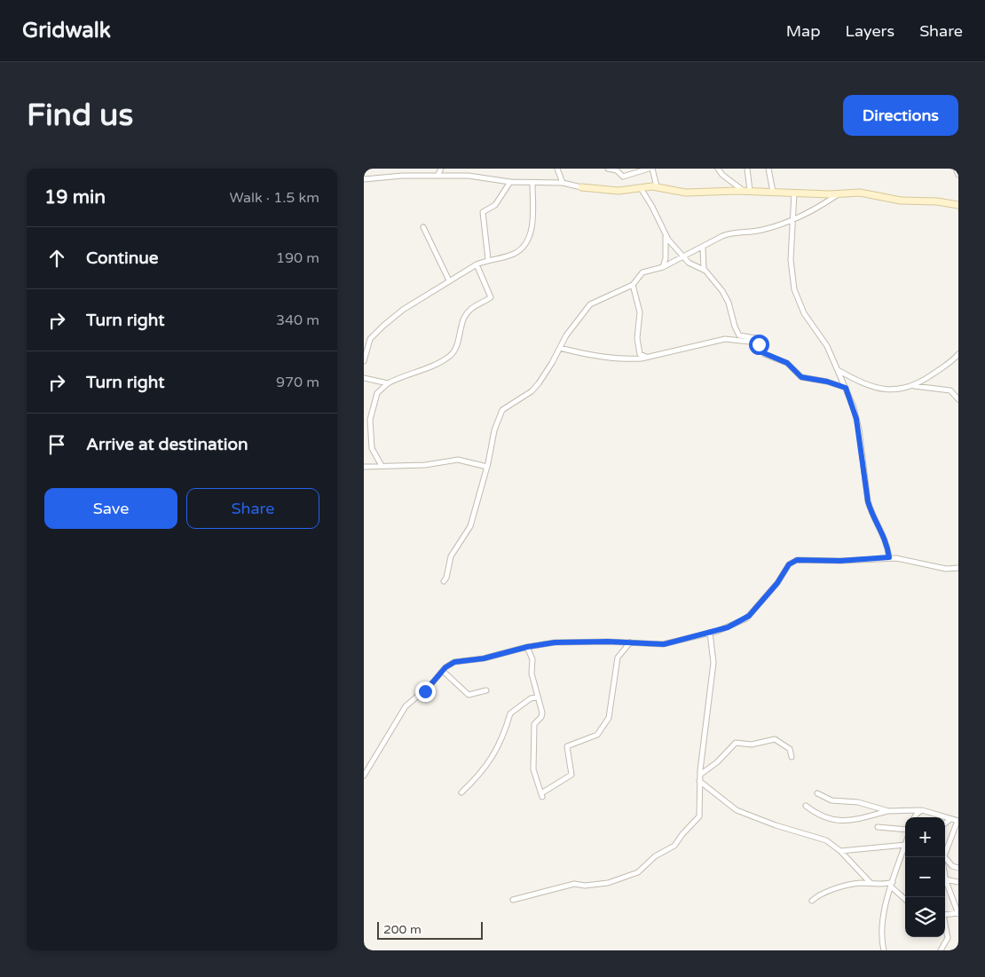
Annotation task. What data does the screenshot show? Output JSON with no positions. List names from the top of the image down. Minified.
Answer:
{"scale_bar":"200 m","page":{"header":"Gridwalk","nav":["Map","Layers","Share"],"buttons":["Directions",["Save","Share"]],"title":"Find us","heading":["19 min","Walk · 1.5 km"],"list":[["Continue","190 m"],["Turn right","340 m"],["Turn right","970 m"],"Arrive at destination"],"map_buttons":["+","−"],"scale":"200 m"}}
